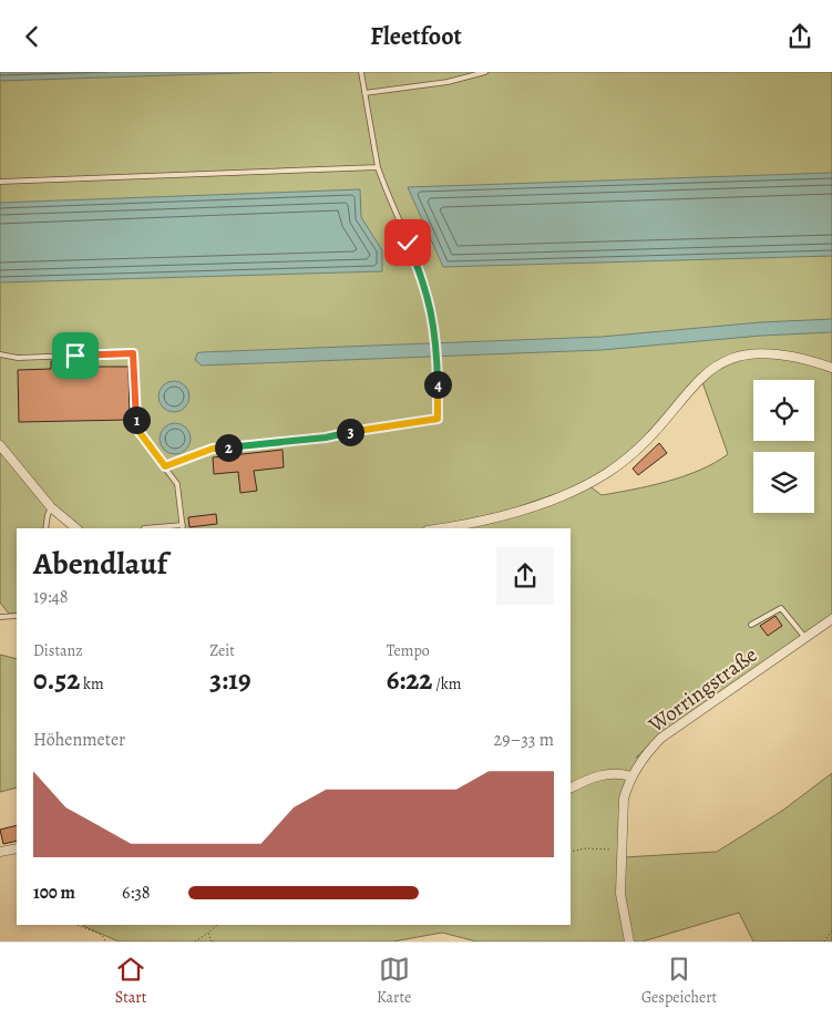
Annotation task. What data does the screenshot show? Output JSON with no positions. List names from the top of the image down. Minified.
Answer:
{"streets":{"street":["Worringstraße"]},"page":{"header":"Fleetfoot","pins":["4","1","3","2"],"heading":["Abendlauf","19:48"],"stats":[["Distanz","0.52 km"],["Zeit","3:19"],["Tempo","6:22 /km"]],"chart":["Höhenmeter","29–33 m"],"list":[{"name":"100 m","note":"6:38"}],"tabs":["Start","Karte","Gespeichert"]}}
